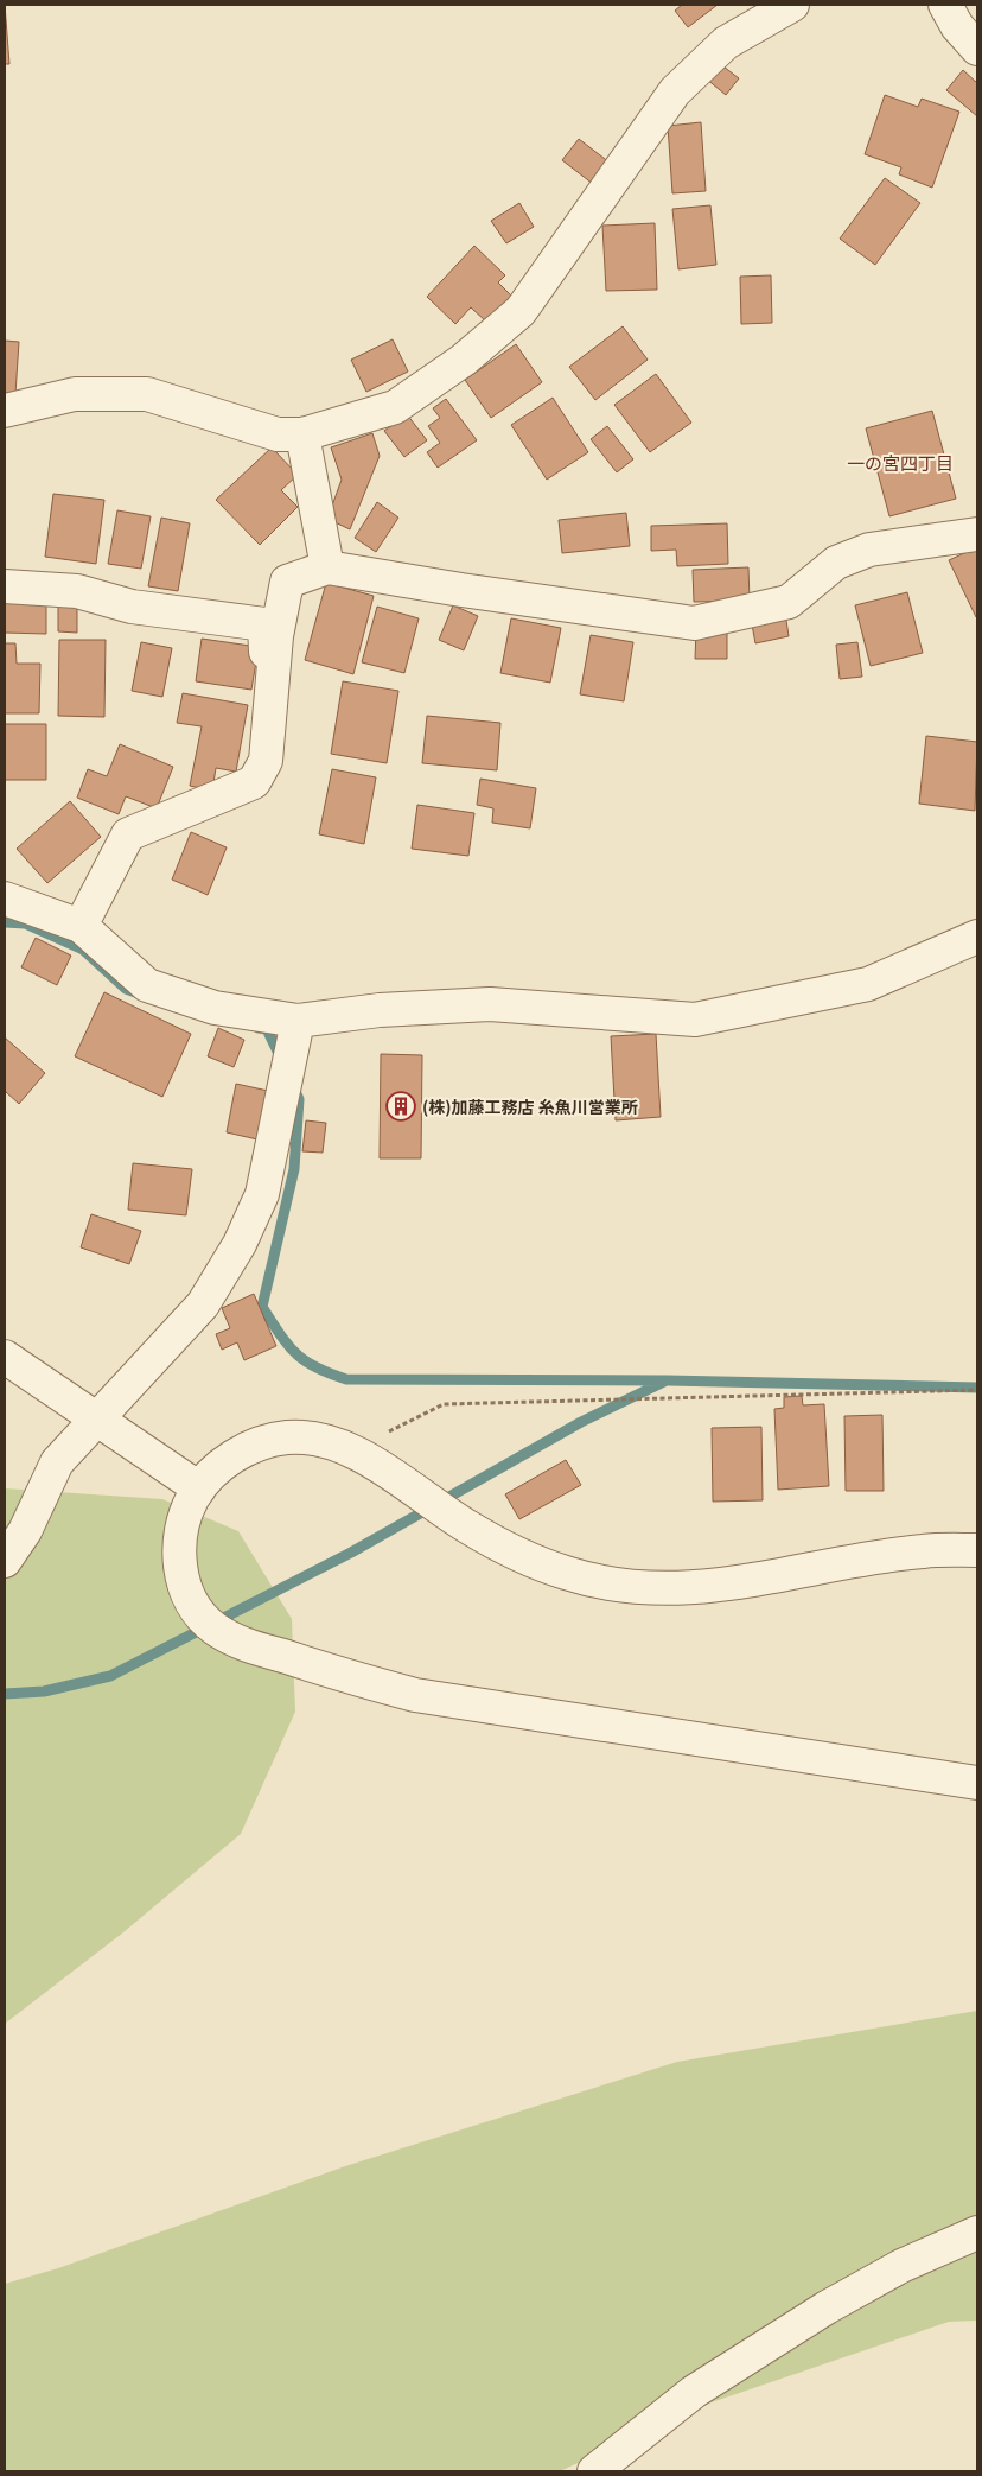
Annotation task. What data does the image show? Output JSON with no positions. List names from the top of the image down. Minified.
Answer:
{"districts":["一の宮四丁目"],"places":{"building":["(株)加藤工務店 糸魚川営業所"]}}
